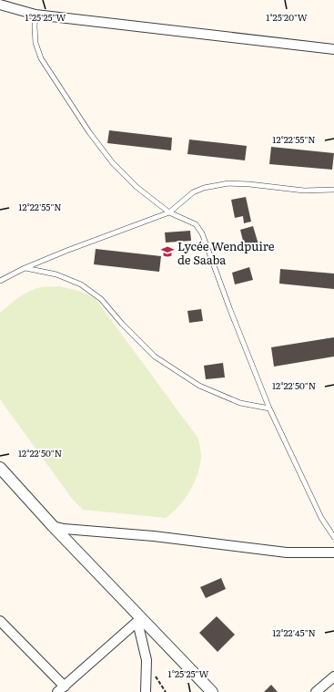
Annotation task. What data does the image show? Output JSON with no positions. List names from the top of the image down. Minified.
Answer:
{"places":{"school or university":["Lycée Wendpuire de Saaba"]},"coordinates":["1°25'25\"W","1°25'20\"W","12°22'55\"N","12°22'50\"N","12°22'45\"N"]}
